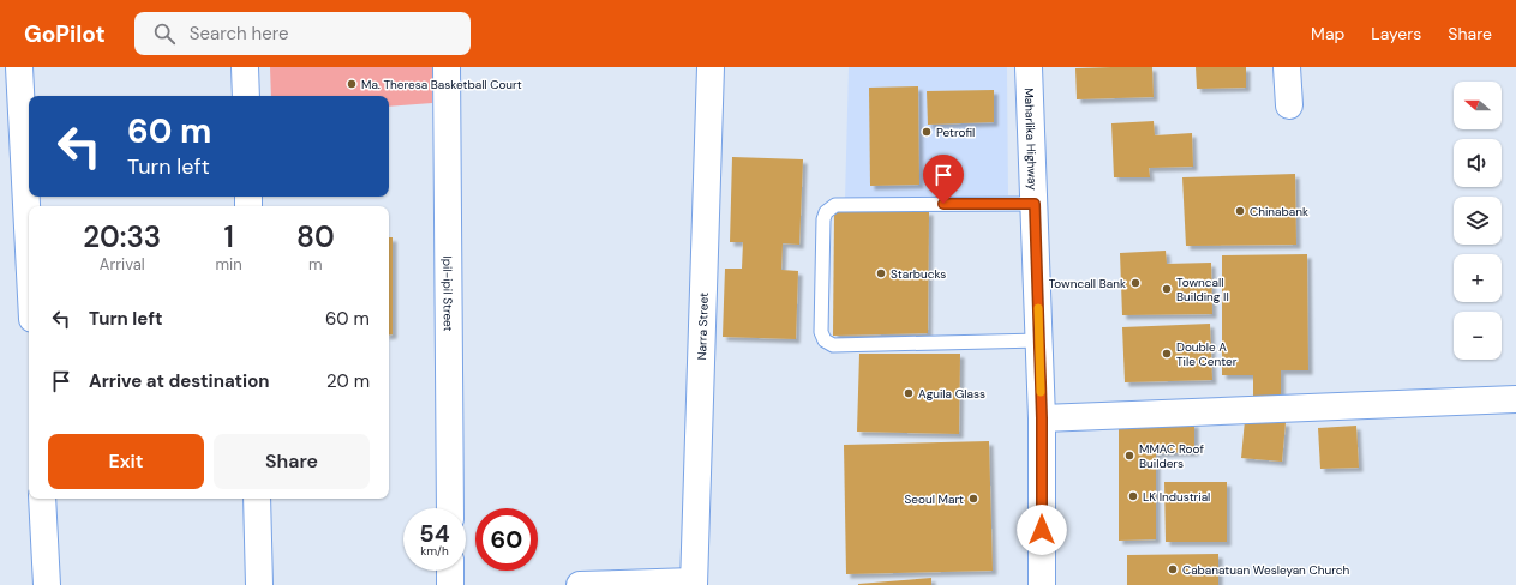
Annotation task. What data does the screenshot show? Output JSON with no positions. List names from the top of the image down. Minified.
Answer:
{"streets":{"street":["Maharlika Highway","Ipil-ipil Street","Narra Street"]},"places":["Ma. Theresa Basketball Court","Petrofil","Chinabank","Starbucks","Towncall Bank","Towncall Building II","Double A Tile Center","Aguila Glass","MMAC Roof Builders","LK Industrial","Seoul Mart","Cabanatuan Wesleyan Church"],"north":"left","page":{"header":"GoPilot","search":"Search here","nav":["Map","Layers","Share"],"map_buttons":["+","−"],"turn":["60 m","Turn left"],"eta":["20:33","Arrival","1","min","80","m"],"list":[{"name":"Turn left","value":"60 m"},{"name":"Arrive at destination","value":"20 m"}],"buttons":["Exit","Share"],"speed":"54 km/h","limit":"60"}}
